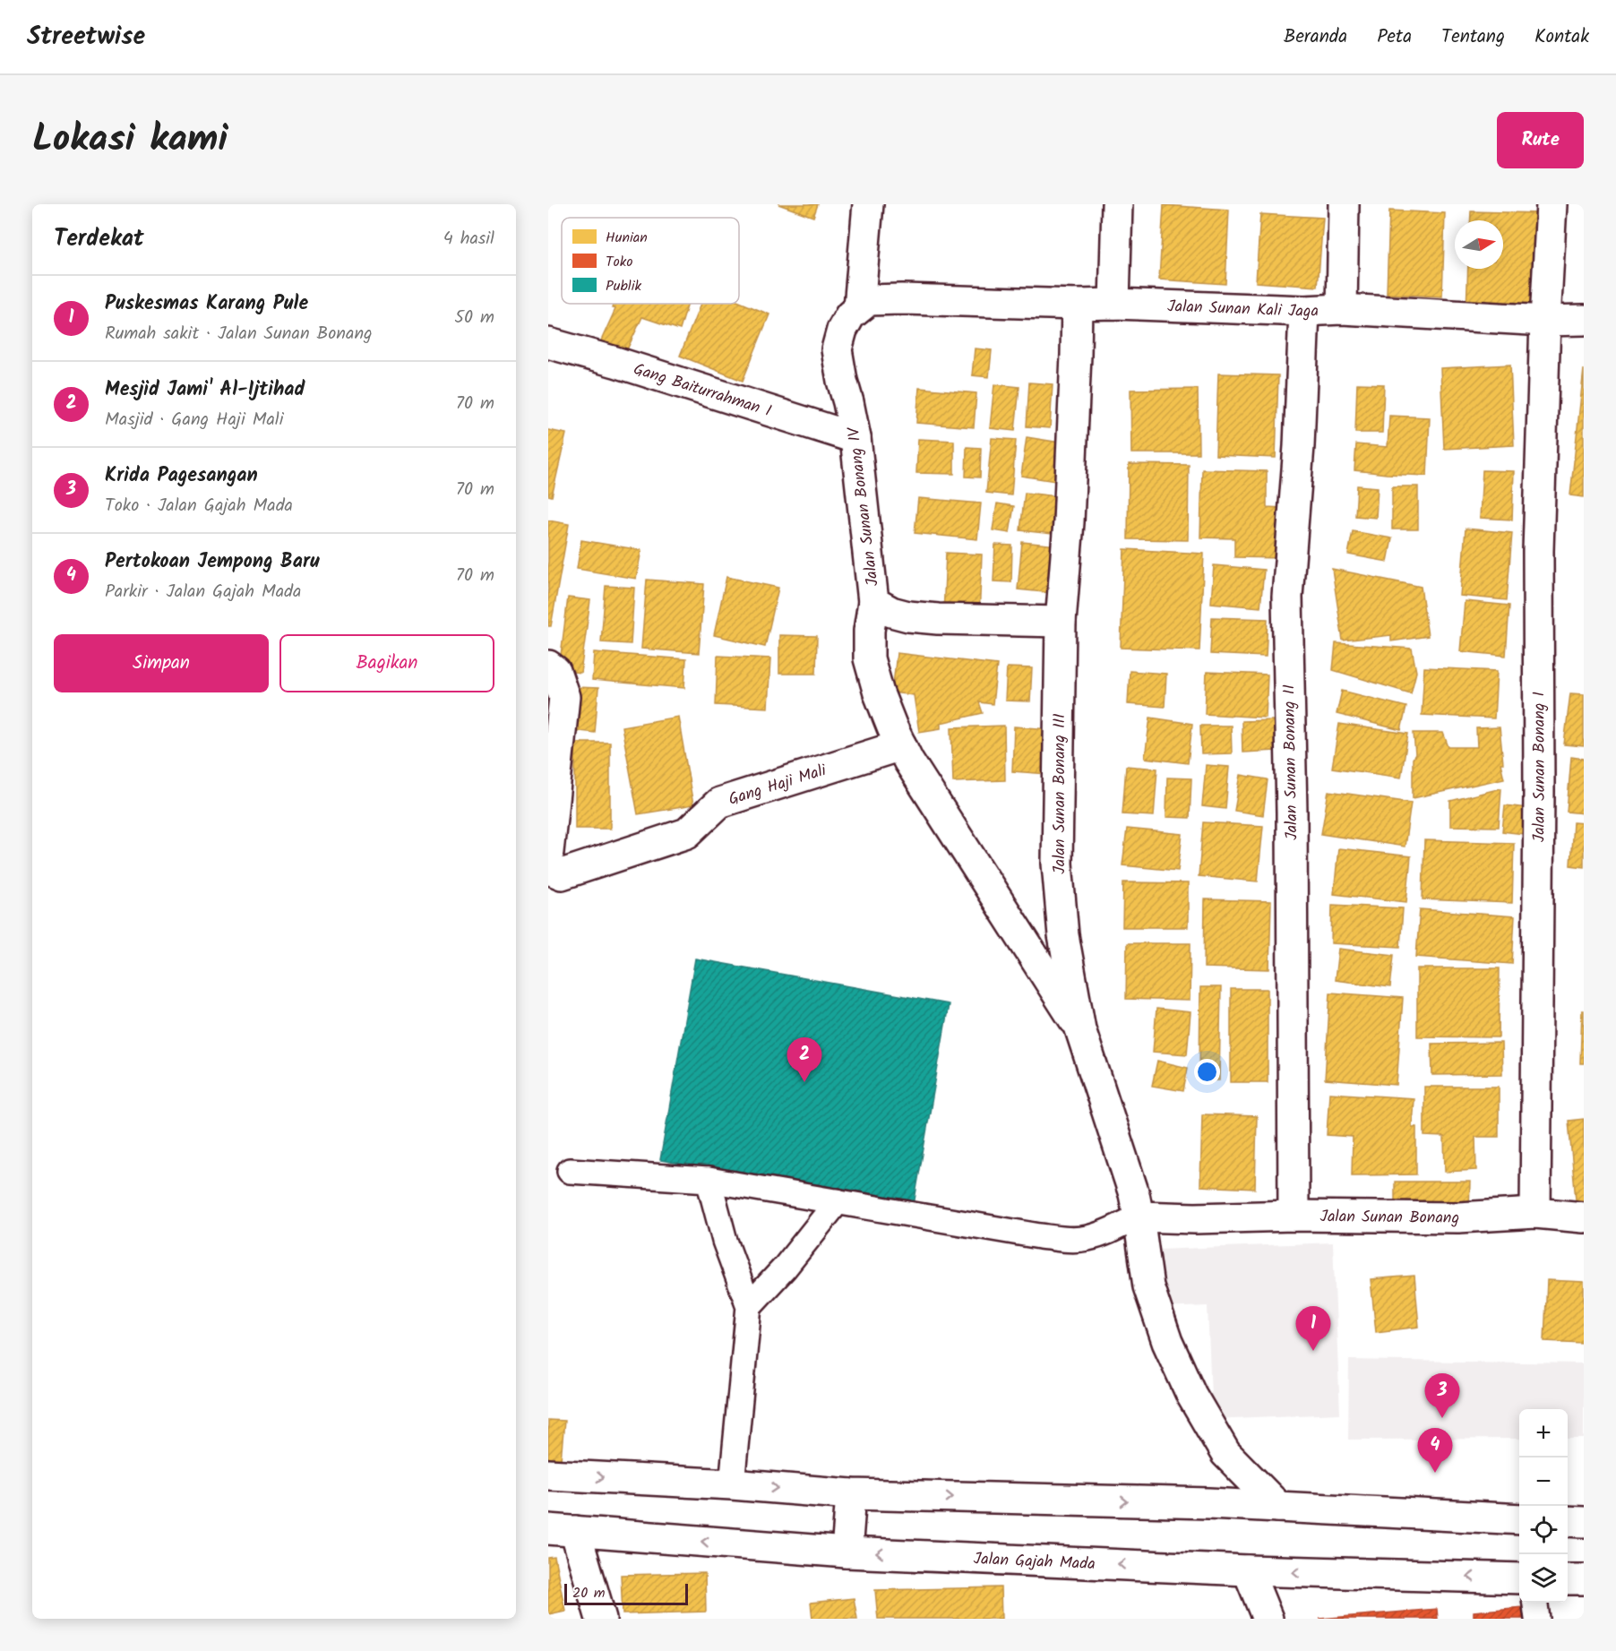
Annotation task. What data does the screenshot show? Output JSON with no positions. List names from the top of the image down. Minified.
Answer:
{"streets":{"street":["Jalan Sunan Kali Jaga","Gang Baiturrahman I","Jalan Sunan Bonang IV","Jalan Sunan Bonang II","Jalan Sunan Bonang I","Gang Haji Mali","Jalan Sunan Bonang III","Jalan Sunan Bonang","Jalan Gajah Mada"]},"crossings":[["Jalan Sunan Kali Jaga","Jalan Sunan Bonang IV"],["Jalan Sunan Kali Jaga","Jalan Sunan Bonang II"],["Jalan Sunan Kali Jaga","Jalan Sunan Bonang I"],["Jalan Sunan Kali Jaga","Jalan Sunan Bonang III"],["Gang Baiturrahman I","Jalan Sunan Bonang IV"],["Jalan Sunan Bonang IV","Jalan Sunan Bonang III"],["Jalan Sunan Bonang II","Jalan Sunan Bonang"],["Jalan Sunan Bonang I","Jalan Sunan Bonang"],["Jalan Sunan Bonang III","Jalan Sunan Bonang"]],"legend":["Hunian","Toko","Publik"],"scale_bar":"20 m","north":"right","page":{"header":"Streetwise","nav":["Beranda","Peta","Tentang","Kontak"],"title":"Lokasi kami","buttons":["Rute",["Simpan","Bagikan"]],"heading":["Terdekat","4 hasil"],"list":[{"mark":"1","name":"Puskesmas Karang Pule","note":"Rumah sakit · Jalan Sunan Bonang","value":"50 m"},{"mark":"2","name":"Mesjid Jami' Al-Ijtihad","note":"Masjid · Gang Haji Mali","value":"70 m"},{"mark":"3","name":"Krida Pagesangan","note":"Toko · Jalan Gajah Mada","value":"70 m"},{"mark":"4","name":"Pertokoan Jempong Baru","note":"Parkir · Jalan Gajah Mada","value":"70 m"}],"pins":["2","1","3","4"],"map_buttons":["+","−"],"scale":"20 m"}}
